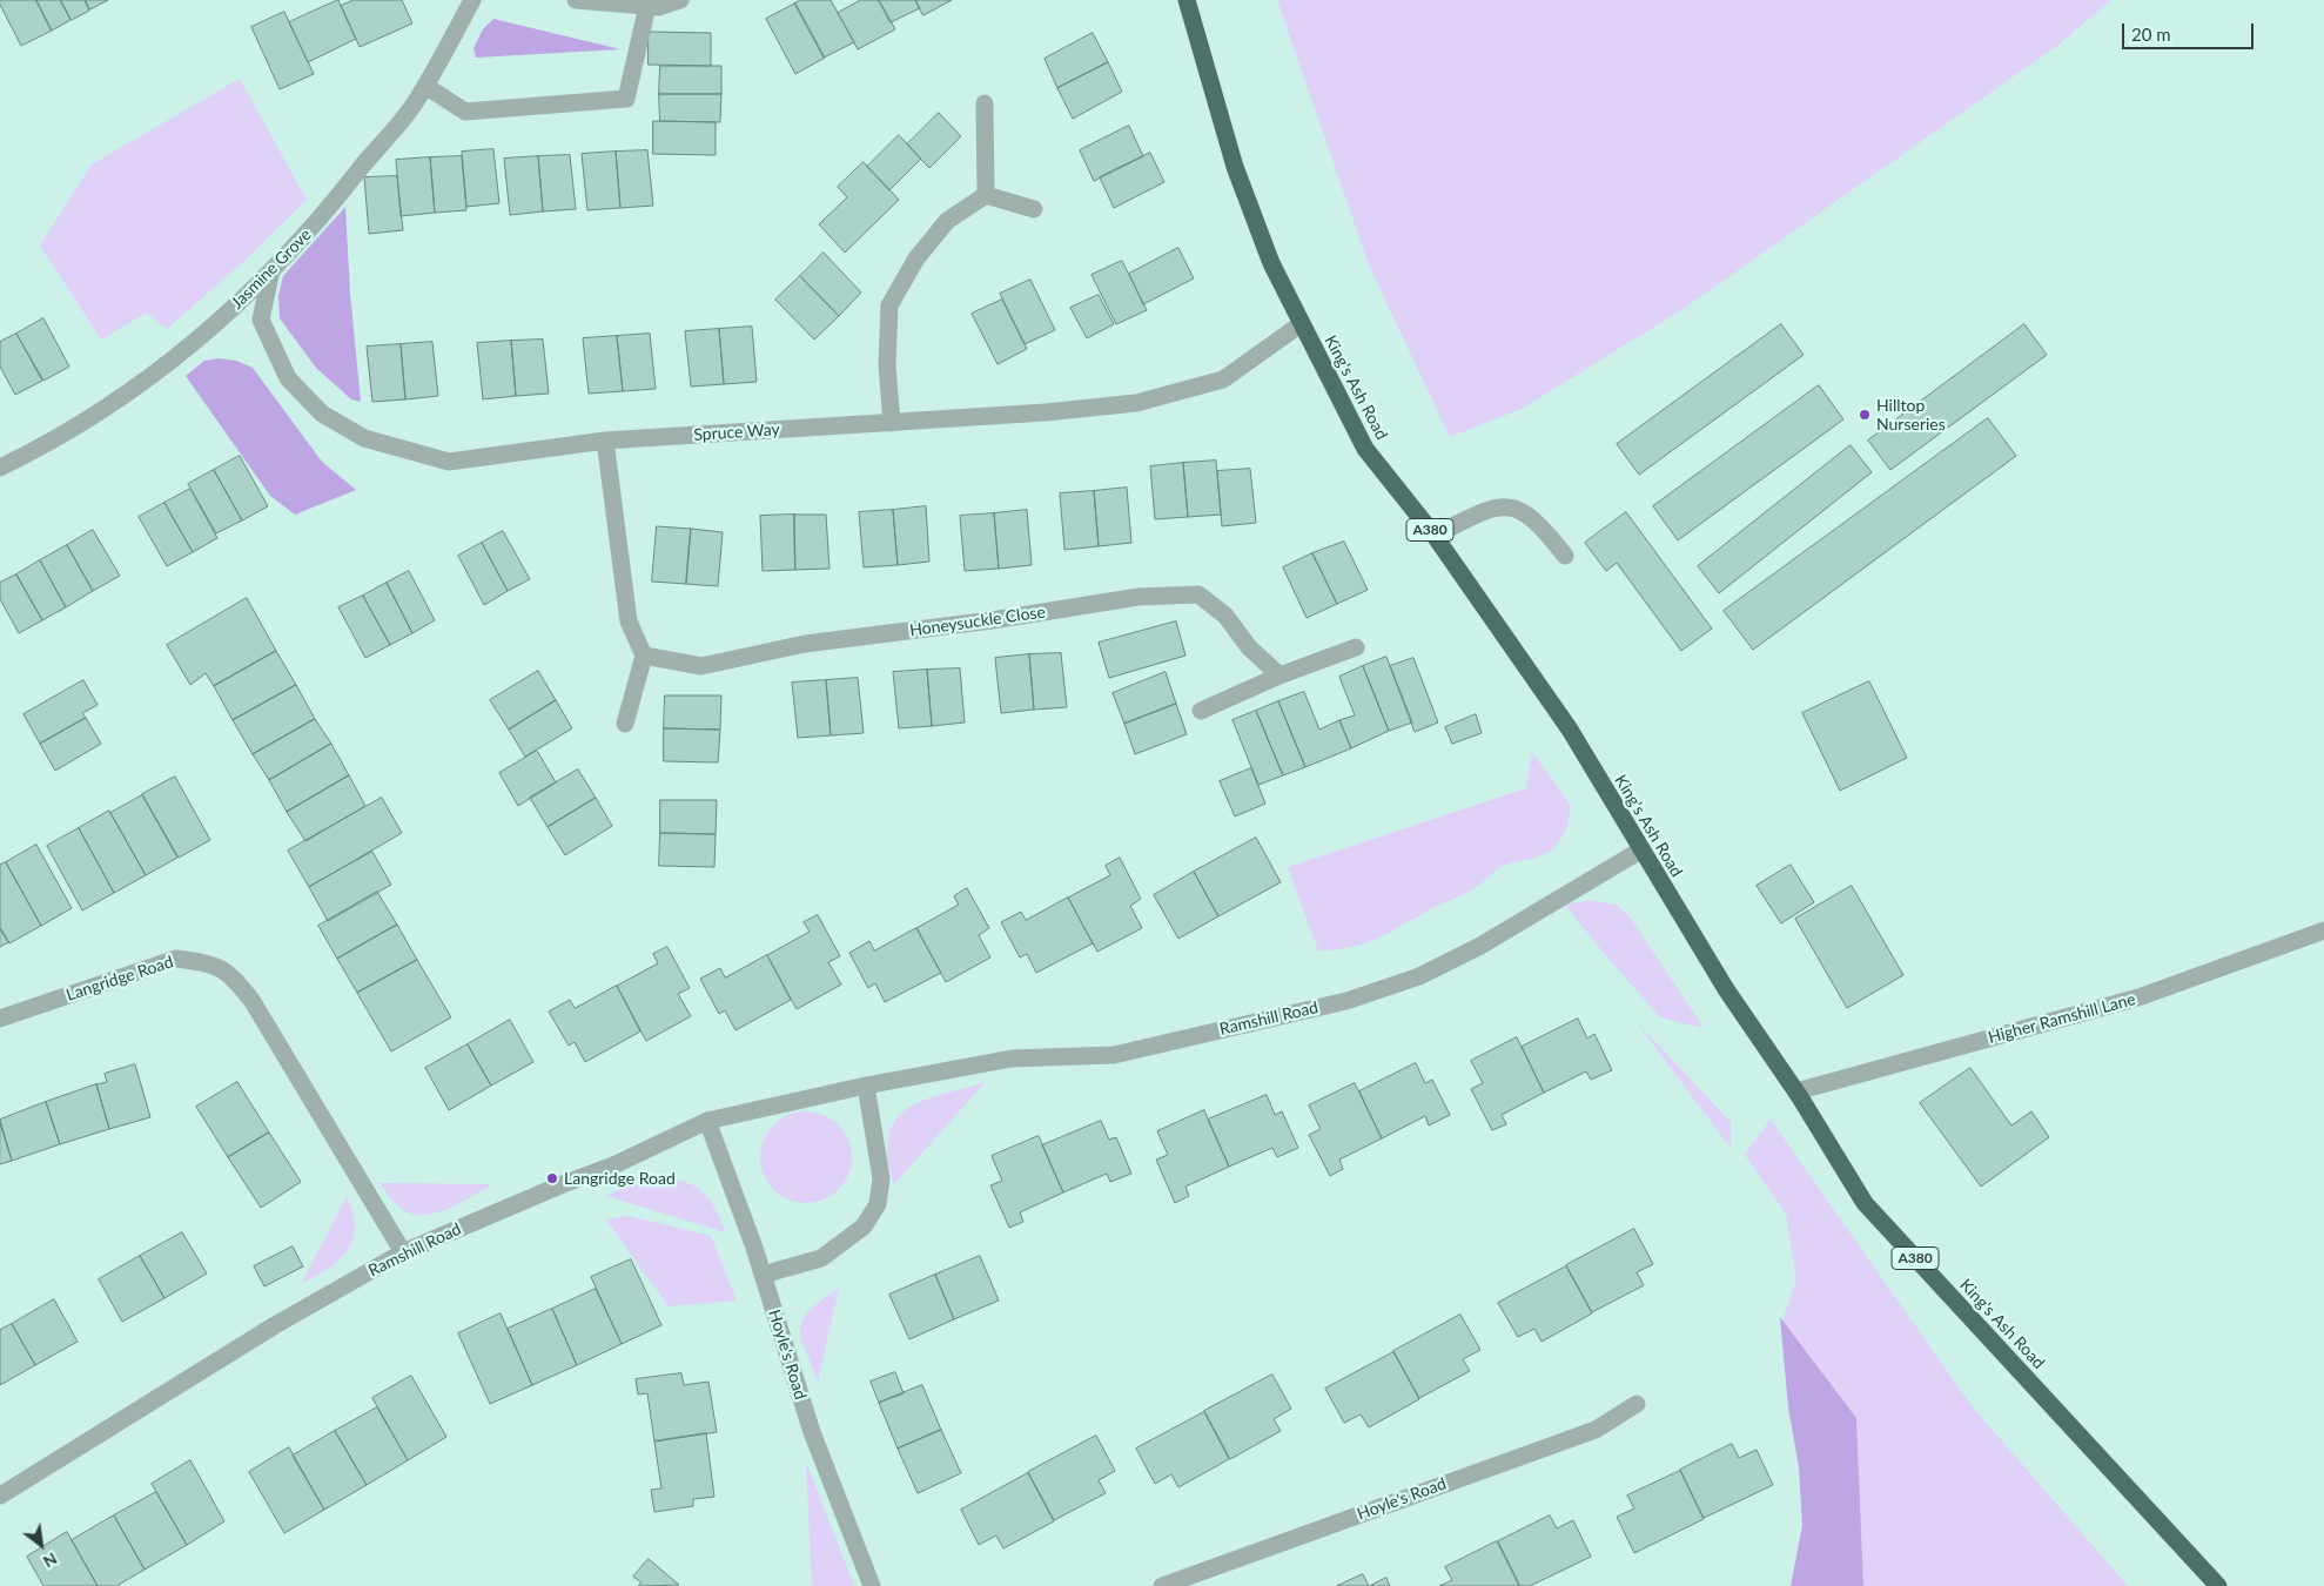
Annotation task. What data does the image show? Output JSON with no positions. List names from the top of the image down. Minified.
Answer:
{"streets":{"highway":["King's Ash Road","A380"],"street":["Jasmine Grove","Spruce Way","Honeysuckle Close","Langridge Road","Ramshill Road","Higher Ramshill Lane","Hoyle's Road"]},"crossings":[["Jasmine Grove","Spruce Way"],["King's Ash Road","Spruce Way"],["King's Ash Road","Ramshill Road"],["King's Ash Road","Higher Ramshill Lane"],["Langridge Road","Ramshill Road"],["Ramshill Road","Hoyle's Road"]],"places":["Hilltop Nurseries","Langridge Road"],"scale_bar":"20 m","north":"bottom right"}
